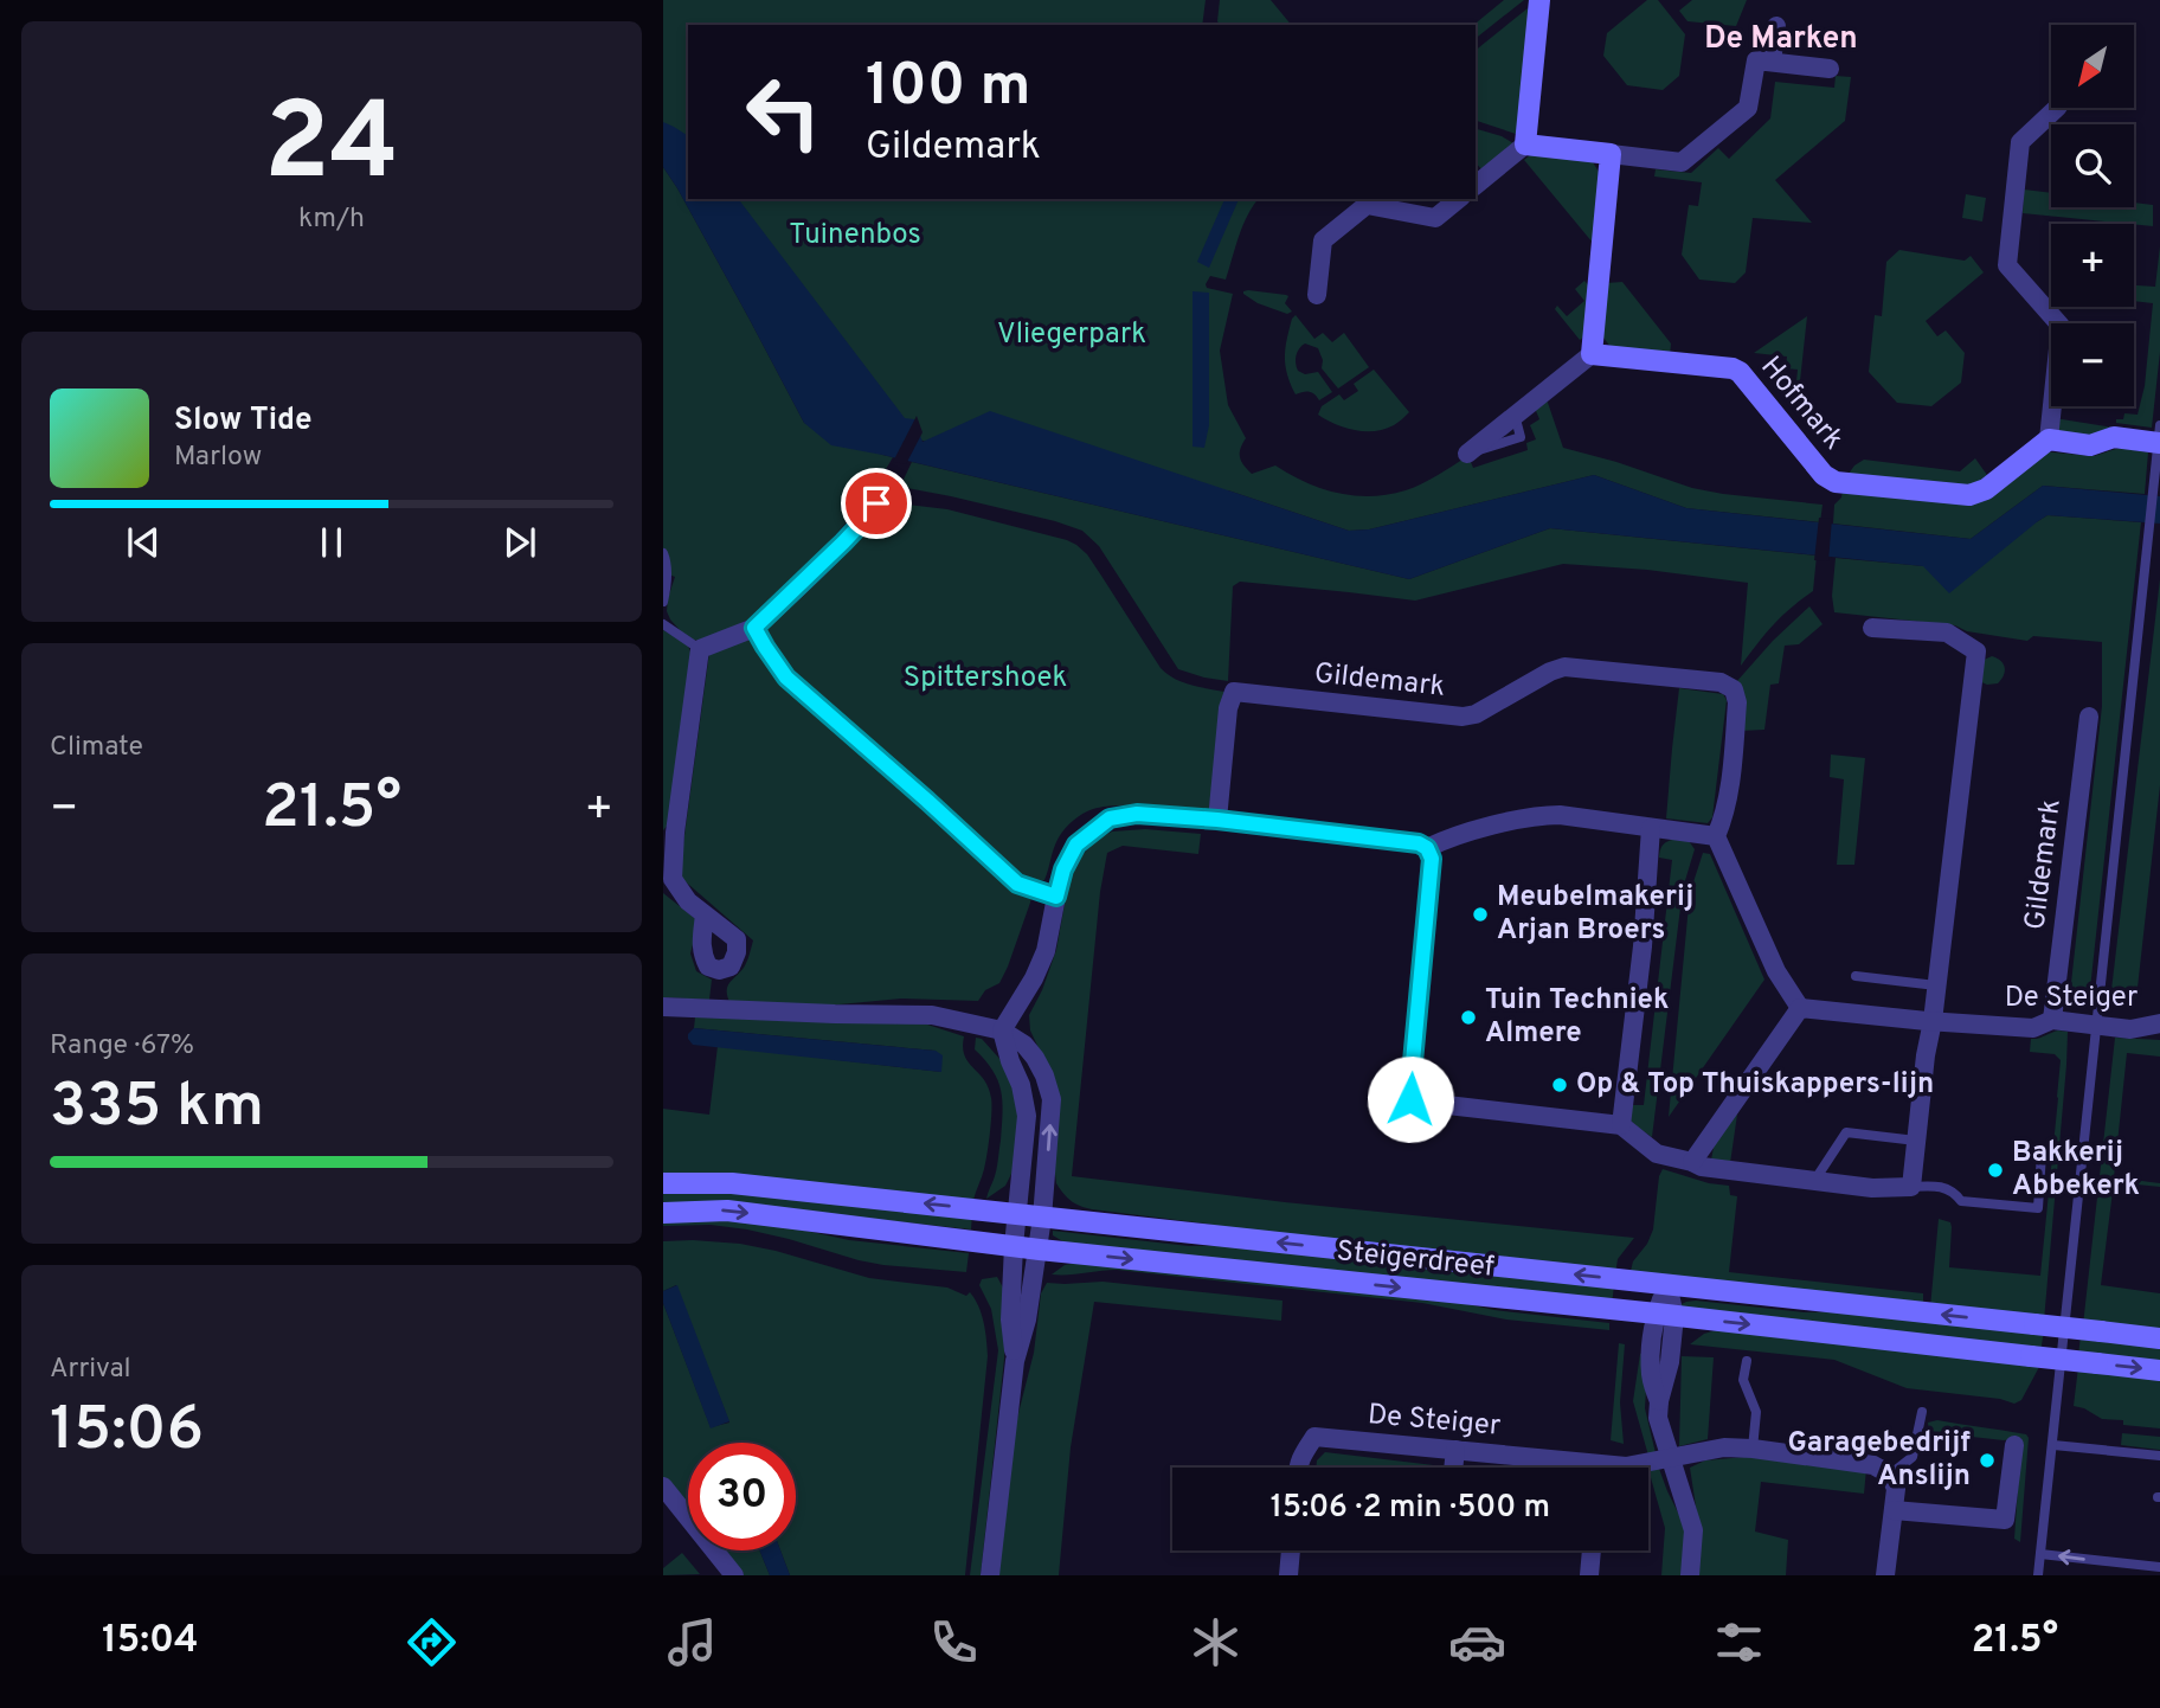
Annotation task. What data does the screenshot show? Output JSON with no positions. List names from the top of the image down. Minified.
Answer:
{"streets":{"main road":["Hofmark","Steigerdreef"],"street":["Gildemark","De Steiger"]},"crossings":[["Gildemark","De Steiger"]],"districts":["De Marken"],"parks":["Tuinenbos","Vliegerpark","Spittershoek"],"places":["Meubelmakerij Arjan Broers","Tuin Techniek Almere","Op & Top Thuiskappers-lijn","Bakkerij Abbekerk","Garagebedrijf Anslijn"],"north":"bottom left","page":{"tile":[["24","km/h"],"Climate",["Range · 67%","335 km"],["Arrival","15:06"]],"map_buttons":["+","−"],"turn":["100 m","Gildemark"],"song":["Slow Tide","Marlow"],"heat":["−","21.5°","+"],"limit":"30","trip":"15:06 · 2 min · 500 m","tabs":["15:04","21.5°"]}}
